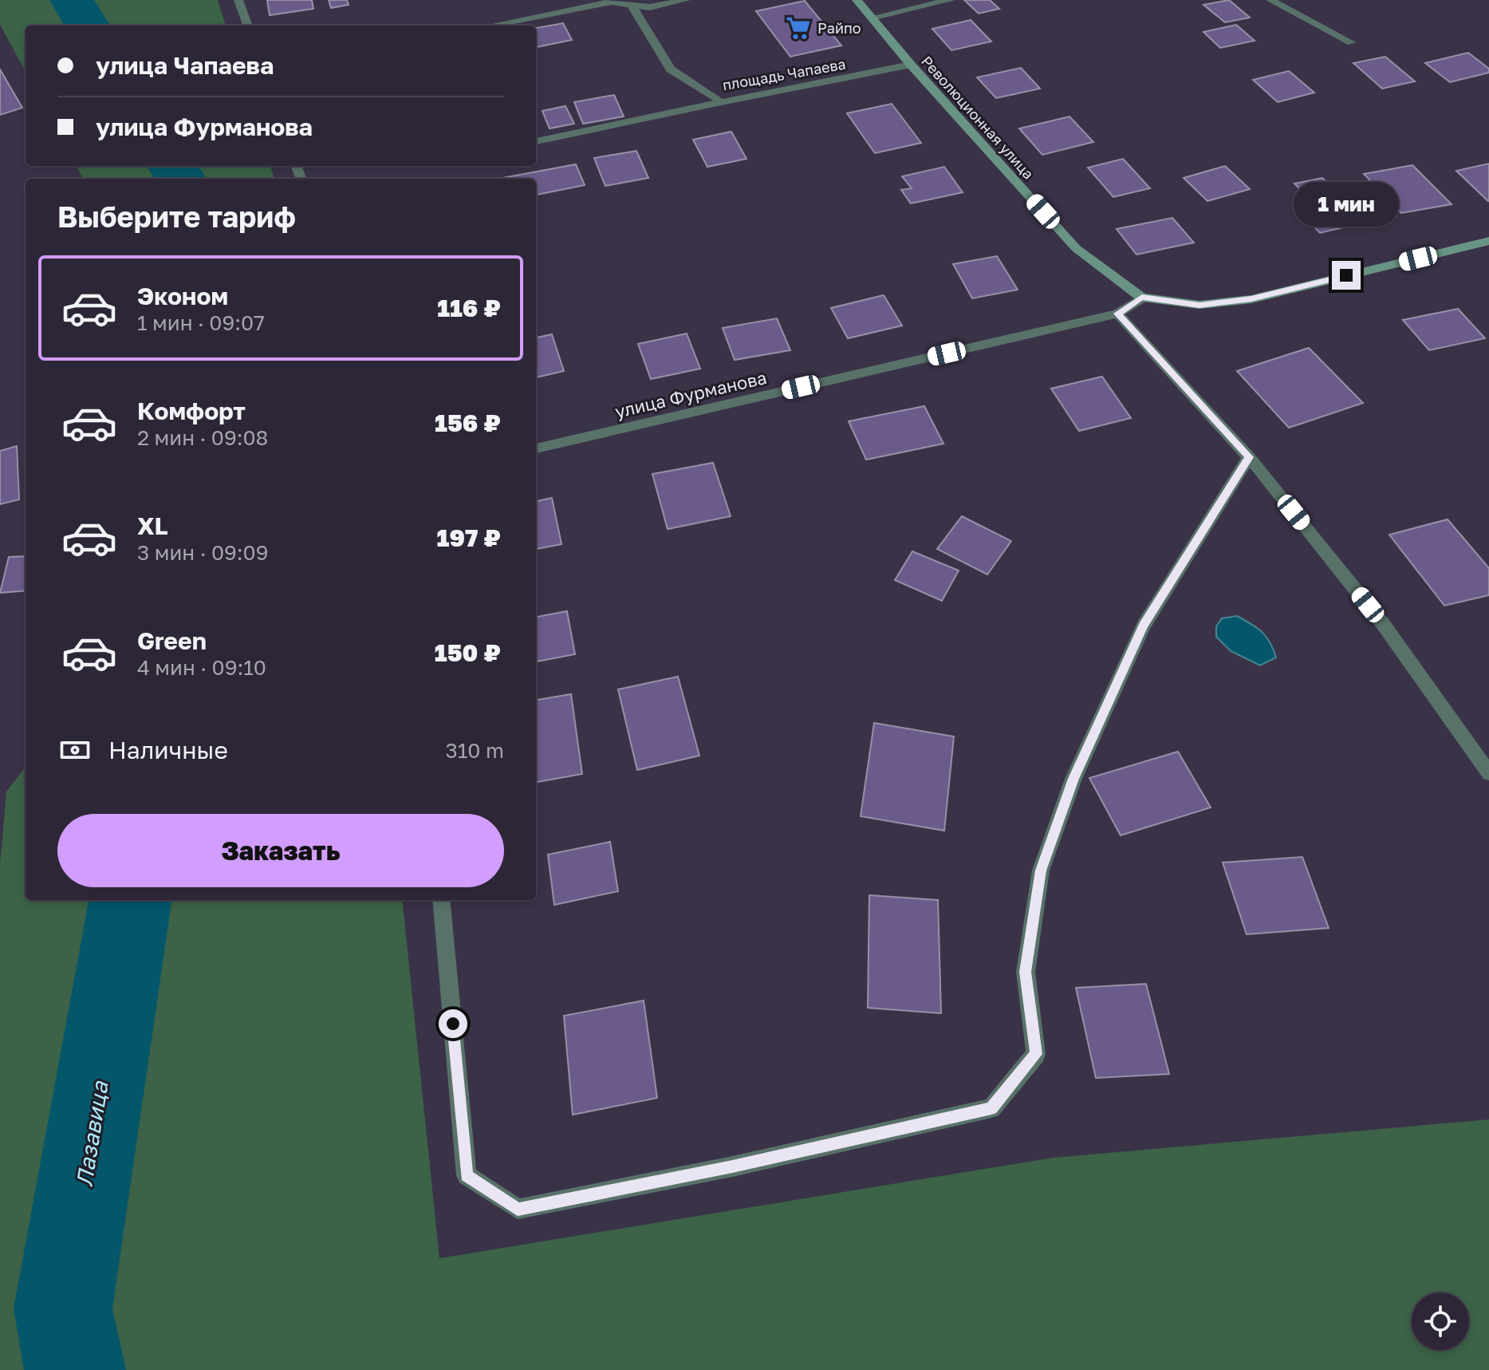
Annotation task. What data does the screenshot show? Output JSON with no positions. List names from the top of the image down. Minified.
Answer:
{"streets":{"main road":["Революционная улица"],"street":["площадь Чапаева","улица Фурманова"]},"crossings":[["площадь Чапаева","Революционная улица"],["Революционная улица","улица Фурманова"]],"water":["Лазавица"],"places":{"supermarket":["Райпо"]},"page":{"banner":["улица Чапаева","улица Фурманова"],"heading":"Выберите тариф","bubble":"1 мин","list":[{"name":"Эконом","note":"1 мин · 09:07","value":"116 ₽"},{"name":"Комфорт","note":"2 мин · 09:08","value":"156 ₽"},{"name":"XL","note":"3 мин · 09:09","value":"197 ₽"},{"name":"Green","note":"4 мин · 09:10","value":"150 ₽"}],"pay":["Наличные","310 m"],"buttons":"Заказать"}}
